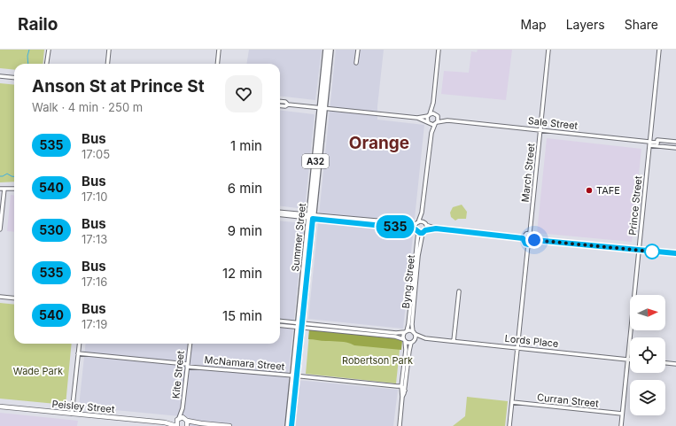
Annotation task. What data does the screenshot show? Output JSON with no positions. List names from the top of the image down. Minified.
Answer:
{"streets":{"highway":["A32","Summer Street"],"main road":["Peisley Street"],"street":["Sale Street","March Street","Prince Street","Byng Street","Lords Place","McNamara Street","Kite Street","Curran Street"]},"crossings":[["Sale Street","March Street"],["Sale Street","Prince Street"],["Prince Street","Lords Place"],["Prince Street","Curran Street"],["Summer Street","McNamara Street"],["Byng Street","Lords Place"],["McNamara Street","Kite Street"],["Kite Street","Peisley Street"]],"districts":["Orange"],"parks":["Robertson Park","Wade Park"],"places":["TAFE"],"lines":["bus line 535"],"north":"right","page":{"header":"Railo","nav":["Map","Layers","Share"],"on_map":"535","heading":["Anson St at Prince St","Walk · 4 min · 250 m"],"list":[{"mark":"535","name":"Bus","note":"17:05","value":"1 min"},{"mark":"540","name":"Bus","note":"17:10","value":"6 min"},{"mark":"530","name":"Bus","note":"17:13","value":"9 min"},{"mark":"535","name":"Bus","note":"17:16","value":"12 min"},{"mark":"540","name":"Bus","note":"17:19","value":"15 min"}]}}
